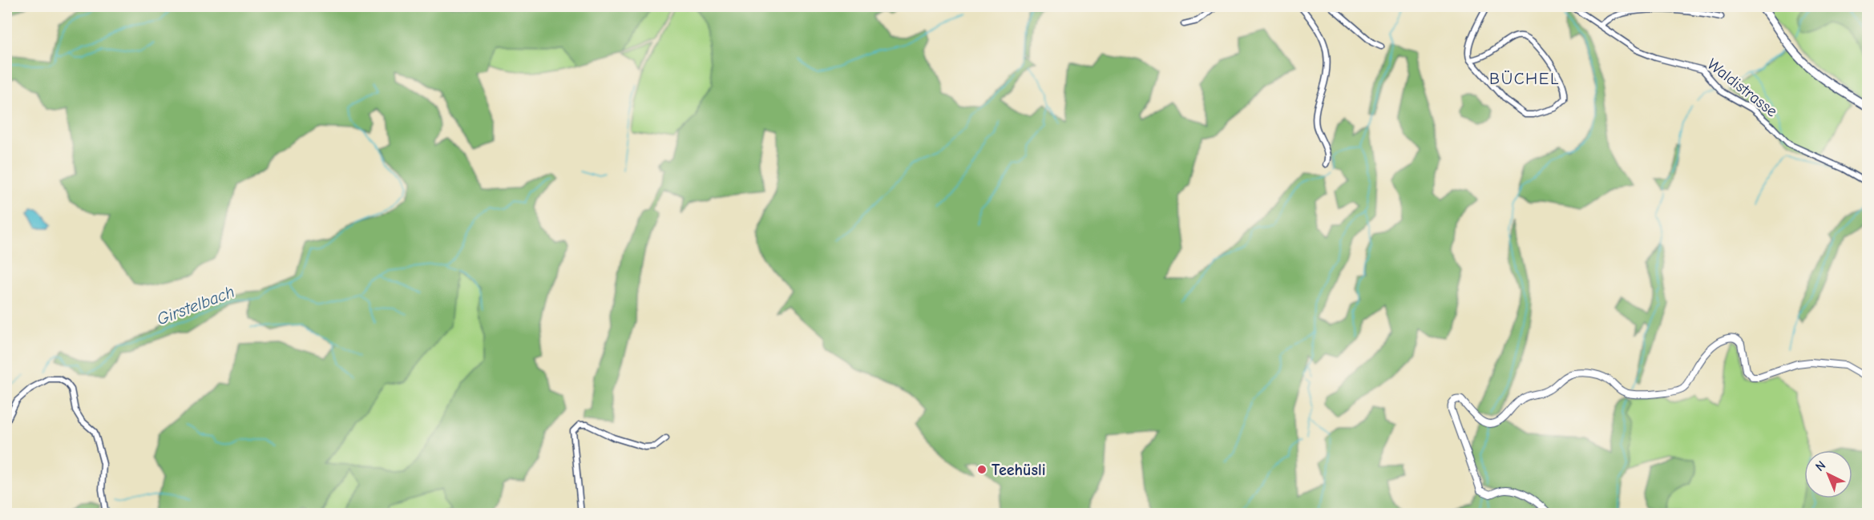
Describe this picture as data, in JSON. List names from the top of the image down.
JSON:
{
  "streets": {
    "street": ["Waldistrasse"]
  },
  "districts": ["BÜCHEL"],
  "water": ["Girstelbach"],
  "places": ["Teehüsli"],
  "north": "top left"
}
